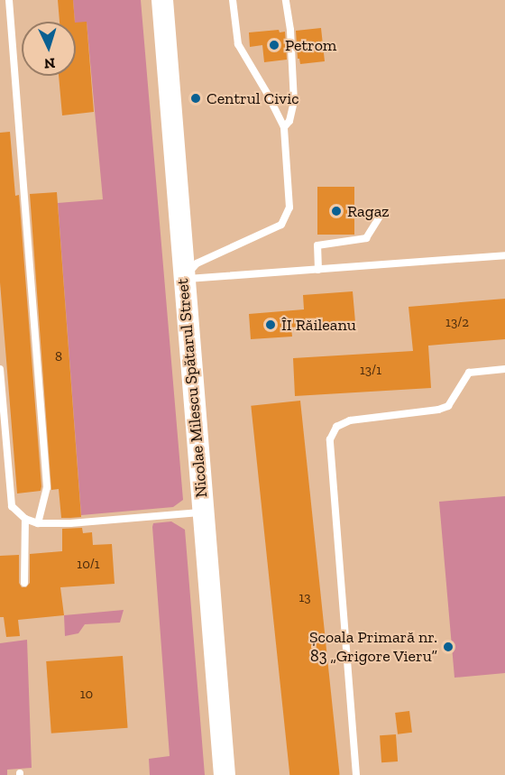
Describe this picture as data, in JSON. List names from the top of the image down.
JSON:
{
  "streets": {
    "main road": ["Nicolae Milescu Spătarul Street"]
  },
  "places": [
    "Petrom",
    "Centrul Civic",
    "Ragaz",
    "ÎI Răileanu",
    "Școala Primară nr. 83 „Grigore Vieru”"
  ],
  "house_numbers": [
    "13/2",
    "8",
    "13/1",
    "10/1",
    "13",
    "10"
  ],
  "north": "bottom"
}
